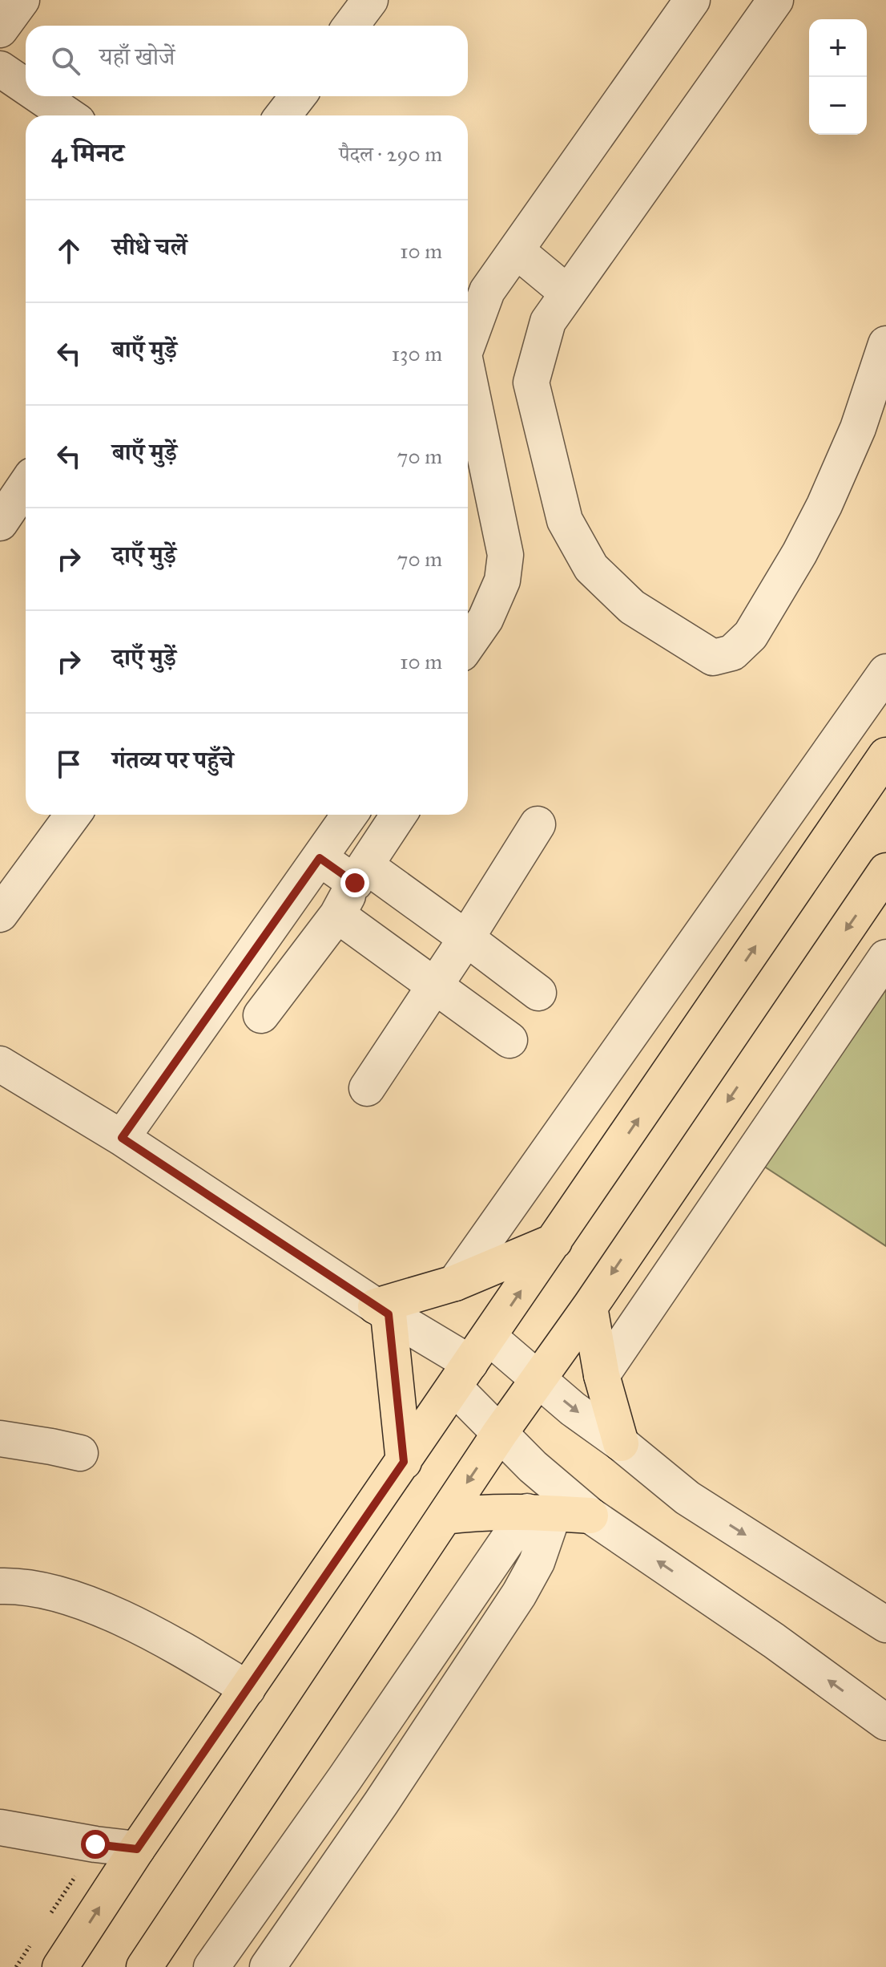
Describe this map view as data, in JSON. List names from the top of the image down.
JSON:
{
  "page": {
    "map_buttons": ["+", "−"],
    "search": "यहाँ खोजें",
    "heading": ["4 मिनट", "पैदल · 290 m"],
    "list": [
      ["सीधे चलें", "10 m"],
      ["बाएँ मुड़ें", "130 m"],
      ["बाएँ मुड़ें", "70 m"],
      ["दाएँ मुड़ें", "70 m"],
      ["दाएँ मुड़ें", "10 m"],
      "गंतव्य पर पहुँचे"
    ]
  }
}
